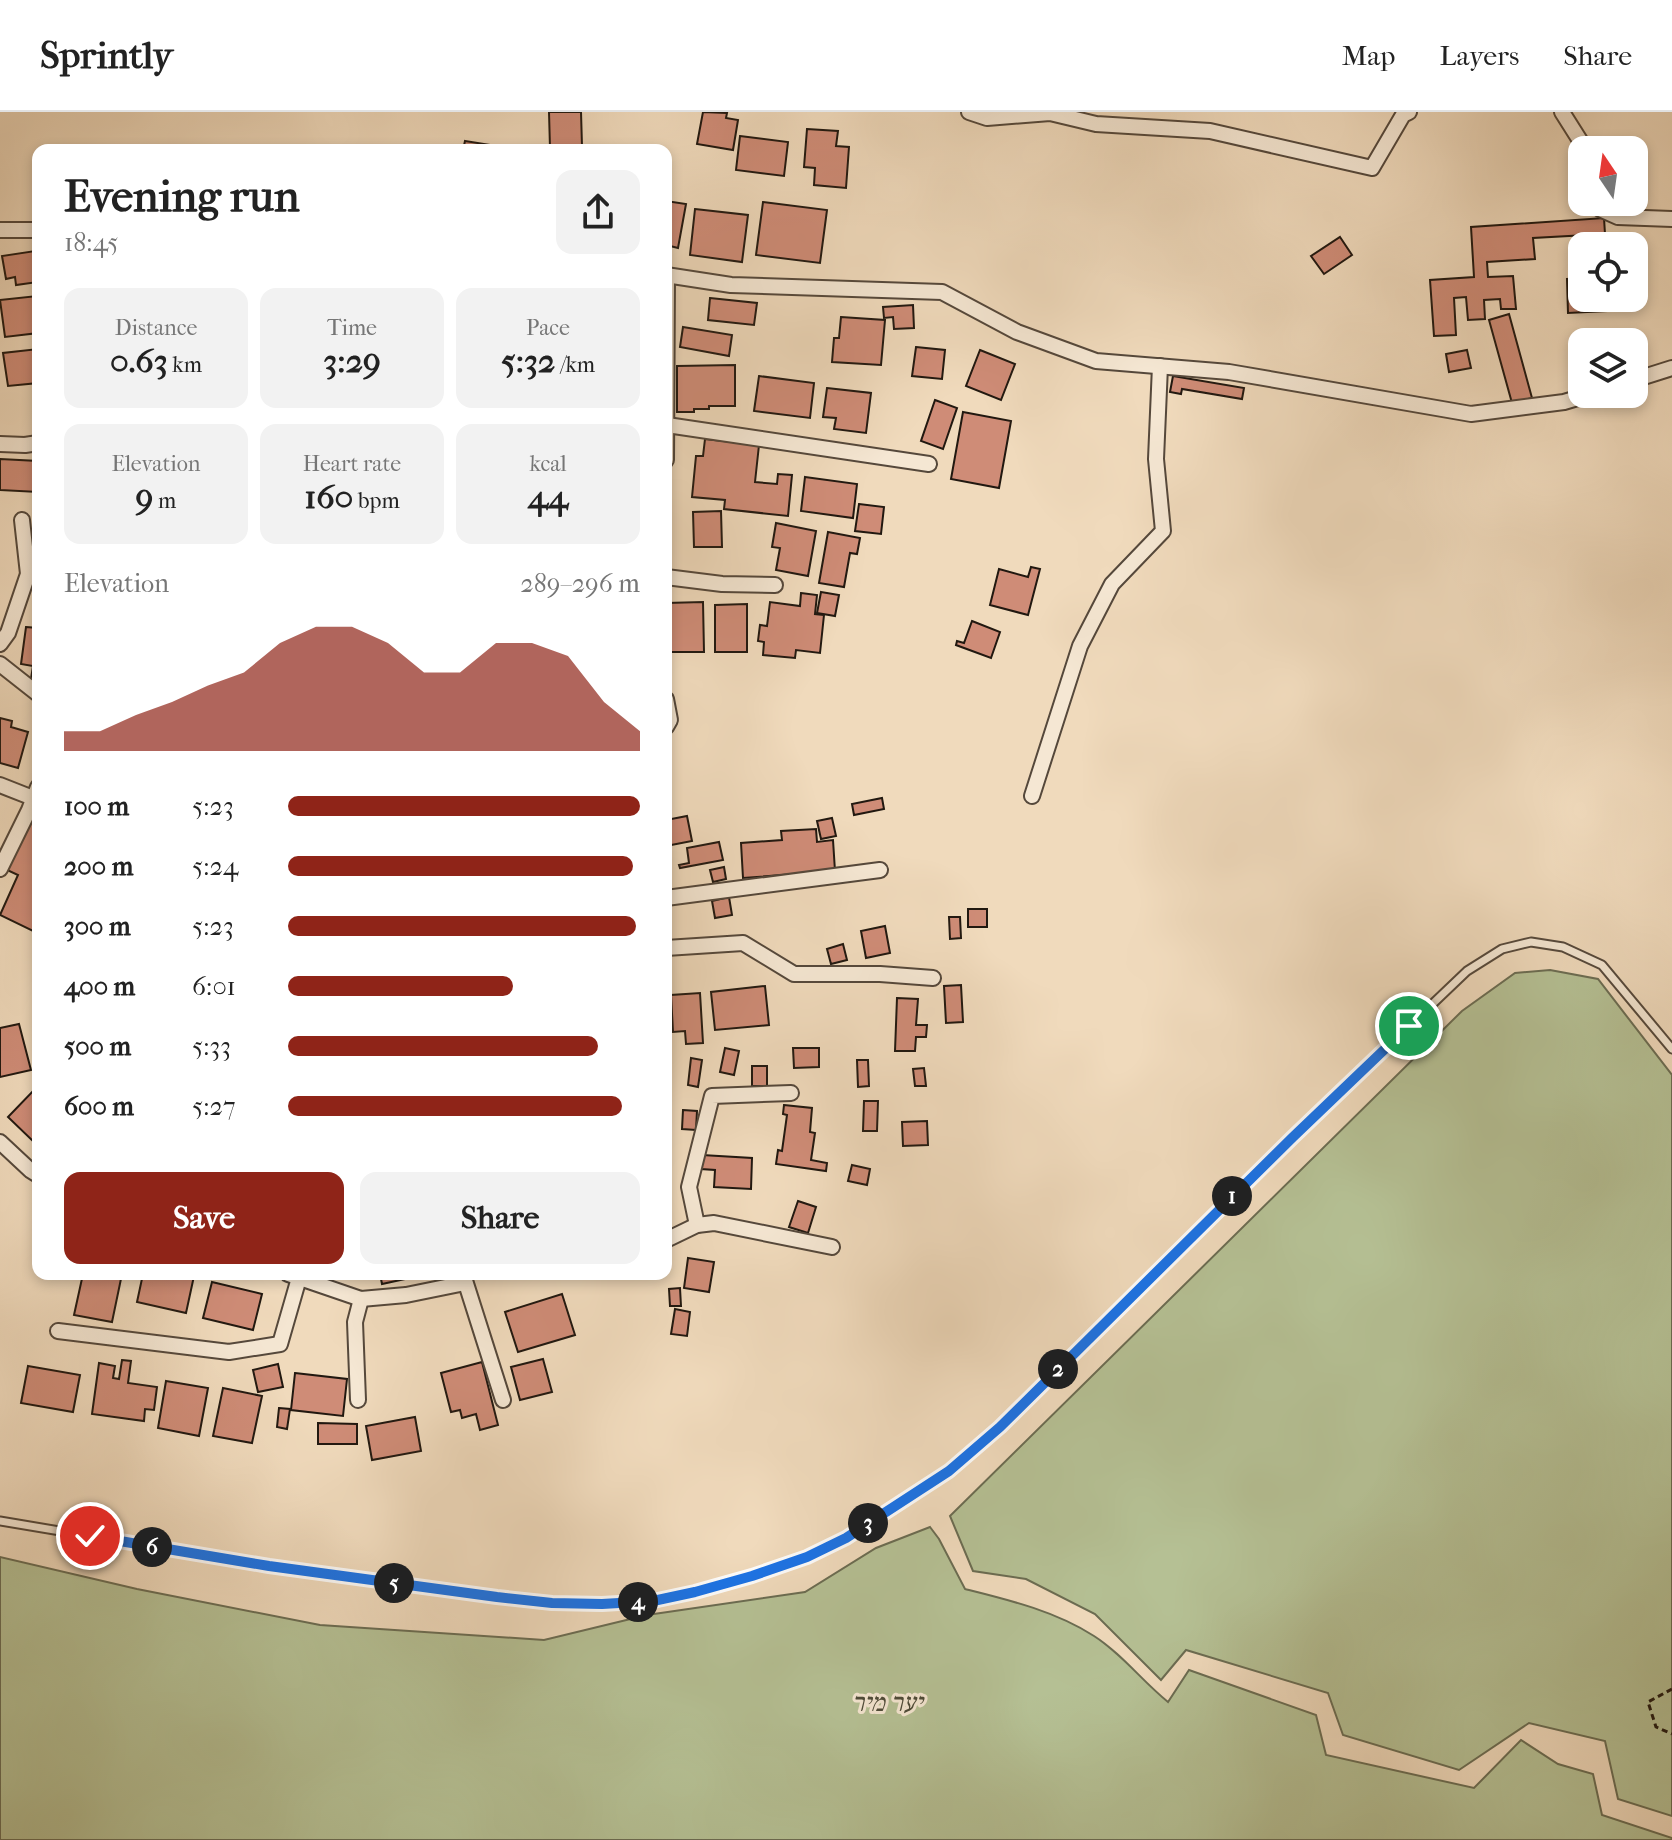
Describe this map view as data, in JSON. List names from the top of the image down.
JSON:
{
  "parks": ["יער מיר"],
  "north": "top",
  "page": {
    "header": "Sprintly",
    "nav": ["Map", "Layers", "Share"],
    "heading": ["Evening run", "18:45"],
    "stats": [
      ["Distance", "0.63 km"],
      ["Time", "3:29"],
      ["Pace", "5:32 /km"],
      ["Elevation", "9 m"],
      ["Heart rate", "160 bpm"],
      ["kcal", "44"]
    ],
    "chart": ["Elevation", "289–296 m"],
    "list": [
      {
        "name": "100 m",
        "note": "5:23"
      },
      {
        "name": "200 m",
        "note": "5:24"
      },
      {
        "name": "300 m",
        "note": "5:23"
      },
      {
        "name": "400 m",
        "note": "6:01"
      },
      {
        "name": "500 m",
        "note": "5:33"
      },
      {
        "name": "600 m",
        "note": "5:27"
      }
    ],
    "buttons": ["Save", "Share"],
    "pins": [
      "1",
      "2",
      "3",
      "6",
      "5",
      "4"
    ]
  }
}
